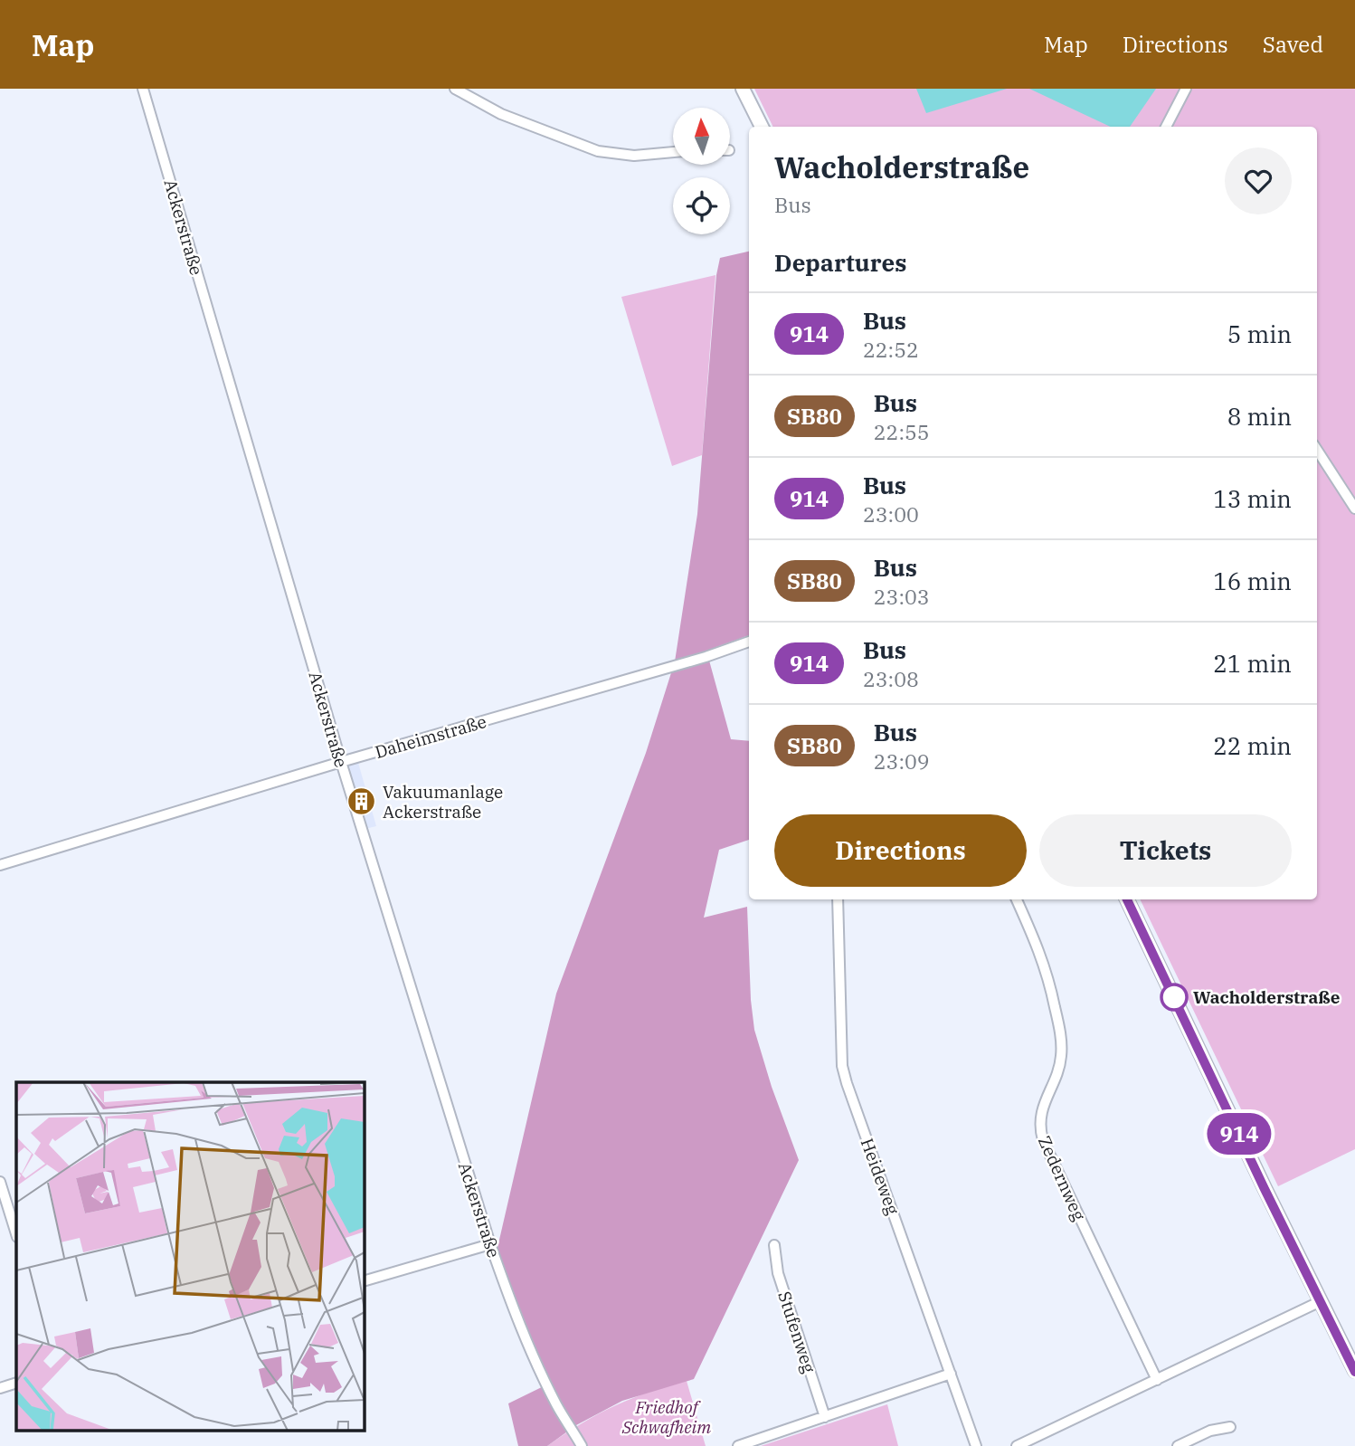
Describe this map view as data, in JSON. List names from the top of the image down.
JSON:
{
  "streets": {
    "street": [
      "Ackerstraße",
      "Daheimstraße",
      "Heideweg",
      "Zedernweg",
      "Stufenweg"
    ]
  },
  "crossings": [
    ["Ackerstraße", "Daheimstraße"]
  ],
  "parks": ["Friedhof Schwafheim"],
  "places": {
    "building": ["Vakuumanlage Ackerstraße"],
    "other": ["Wacholderstraße"]
  },
  "lines": ["bus line 914"],
  "north": "top",
  "page": {
    "header": "Map",
    "nav": ["Map", "Directions", "Saved"],
    "on_map": "914",
    "heading": [
      ["Wacholderstraße", "Bus"],
      "Departures"
    ],
    "list": [
      {
        "mark": "914",
        "name": "Bus",
        "note": "22:52",
        "value": "5 min"
      },
      {
        "mark": "SB80",
        "name": "Bus",
        "note": "22:55",
        "value": "8 min"
      },
      {
        "mark": "914",
        "name": "Bus",
        "note": "23:00",
        "value": "13 min"
      },
      {
        "mark": "SB80",
        "name": "Bus",
        "note": "23:03",
        "value": "16 min"
      },
      {
        "mark": "914",
        "name": "Bus",
        "note": "23:08",
        "value": "21 min"
      },
      {
        "mark": "SB80",
        "name": "Bus",
        "note": "23:09",
        "value": "22 min"
      }
    ],
    "buttons": ["Directions", "Tickets"]
  }
}
